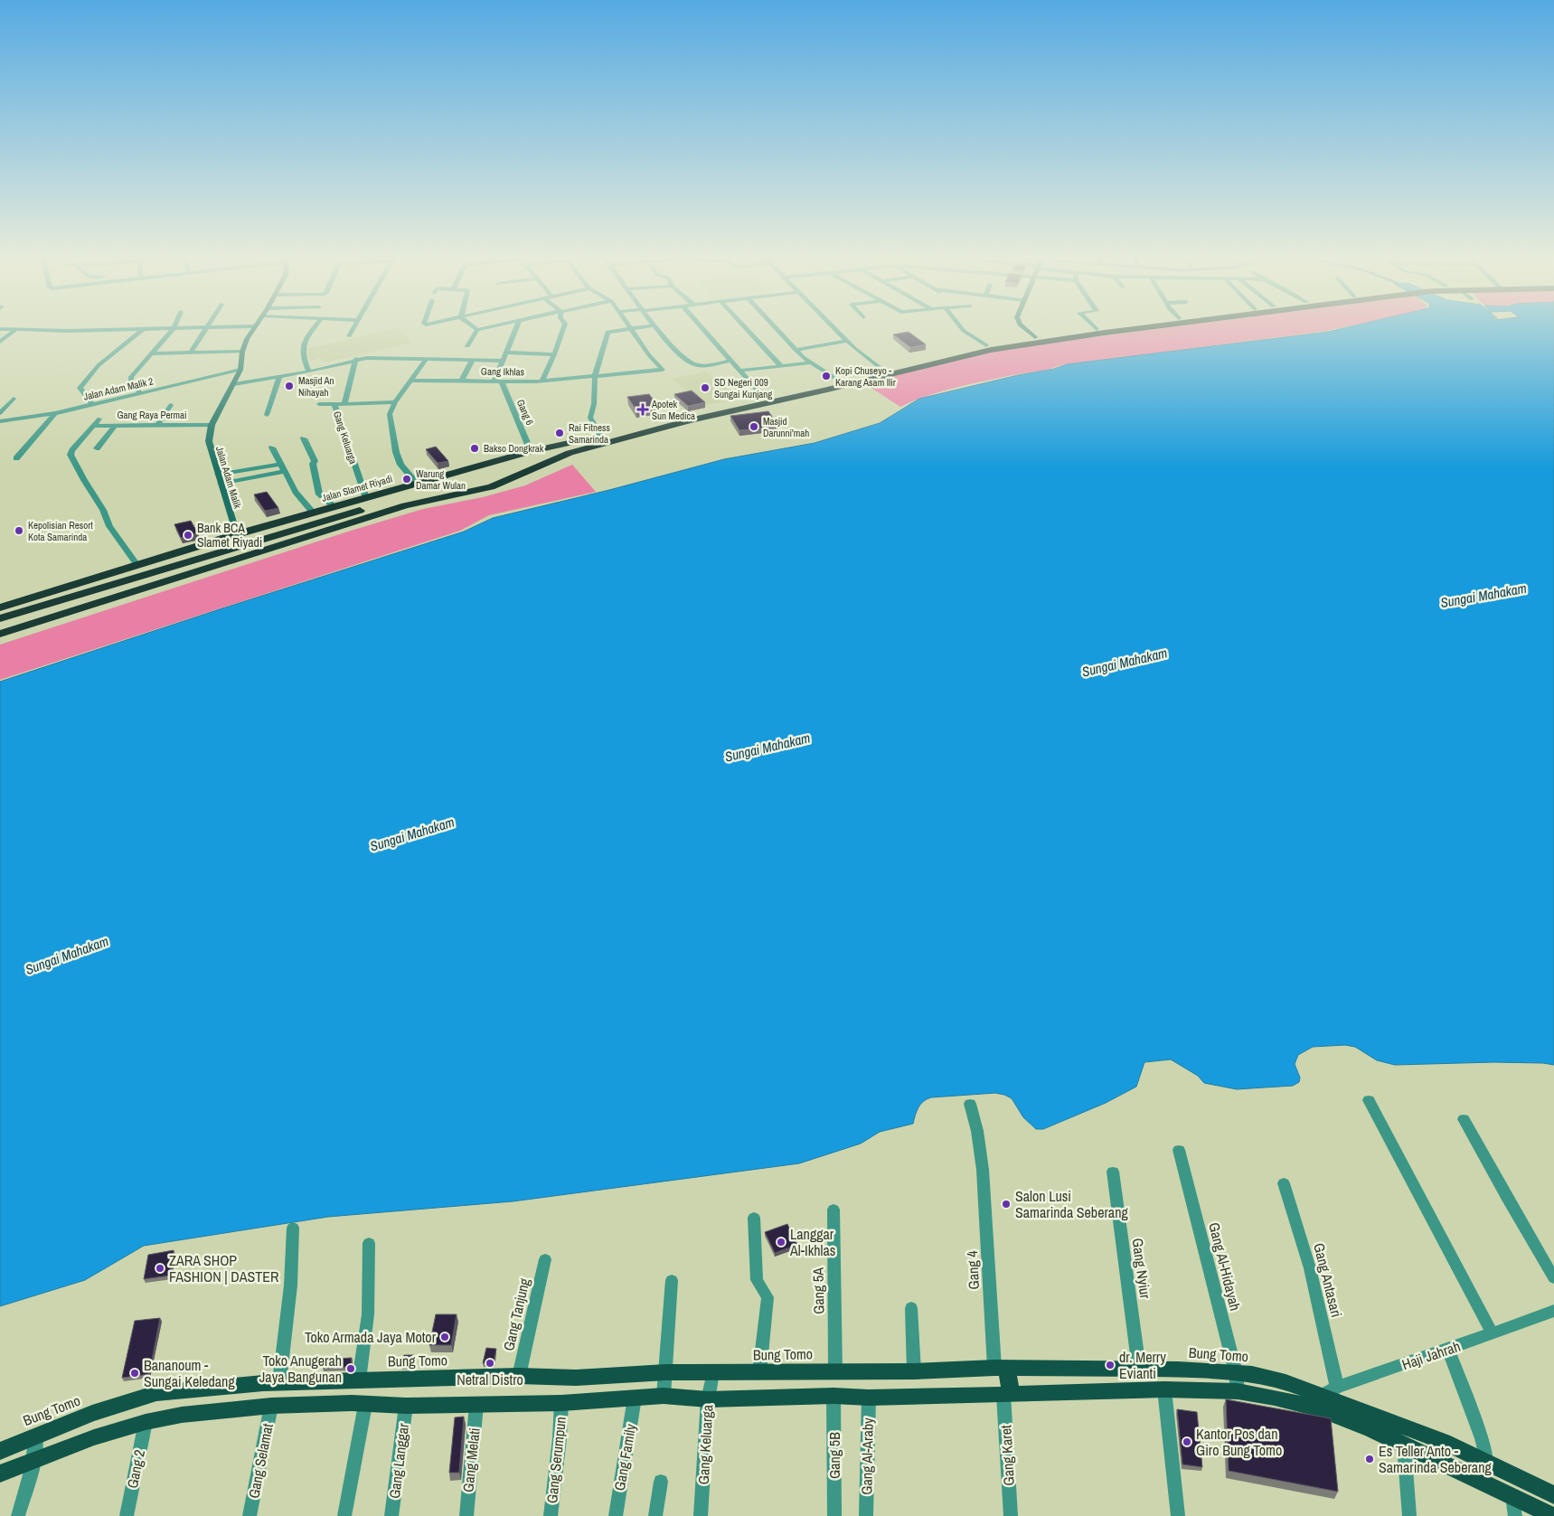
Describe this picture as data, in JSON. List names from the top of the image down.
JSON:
{
  "streets": {
    "highway": ["Jalan Slamet Riyadi"],
    "main road": ["Bung Tomo"],
    "street": [
      "Gang Ikhlas",
      "Jalan Adam Malik 2",
      "Gang 6",
      "Gang Raya Permai",
      "Gang Keluarga",
      "Jalan Adam Malik",
      "Gang Al-Hidayah",
      "Gang Nyiur",
      "Gang 4",
      "Gang Antasari",
      "Gang 5A",
      "Gang Tanjung",
      "Haji Jahrah",
      "Gang 5B",
      "Gang Karet",
      "Gang Al-Araby",
      "Gang Family",
      "Gang Melati",
      "Gang Serumpun",
      "Gang Selamat",
      "Gang Langgar",
      "Gang 2"
    ]
  },
  "crossings": [
    ["Gang Ikhlas", "Gang 6"],
    ["Gang Ikhlas", "Gang Keluarga"],
    ["Gang Ikhlas", "Jalan Adam Malik"],
    ["Jalan Adam Malik 2", "Jalan Adam Malik"],
    ["Gang 6", "Jalan Slamet Riyadi"],
    ["Gang Raya Permai", "Jalan Adam Malik"],
    ["Gang Keluarga", "Jalan Slamet Riyadi"],
    ["Gang Keluarga", "Bung Tomo"],
    ["Jalan Adam Malik", "Jalan Slamet Riyadi"],
    ["Gang Al-Hidayah", "Bung Tomo"],
    ["Gang Nyiur", "Bung Tomo"],
    ["Gang 4", "Bung Tomo"],
    ["Gang Antasari", "Bung Tomo"],
    ["Gang Antasari", "Haji Jahrah"],
    ["Gang 5A", "Bung Tomo"],
    ["Gang Tanjung", "Bung Tomo"],
    ["Bung Tomo", "Haji Jahrah"],
    ["Bung Tomo", "Gang 5B"],
    ["Bung Tomo", "Gang Karet"],
    ["Bung Tomo", "Gang Al-Araby"],
    ["Bung Tomo", "Gang Family"],
    ["Bung Tomo", "Gang Melati"],
    ["Bung Tomo", "Gang Serumpun"],
    ["Bung Tomo", "Gang Selamat"],
    ["Bung Tomo", "Gang Langgar"],
    ["Bung Tomo", "Gang 2"]
  ],
  "water": ["Sungai Mahakam"],
  "places": {
    "other": [
      "Kopi Chuseyo - Karang Asam Ilir",
      "Masjid An Nihayah",
      "SD Negeri 009 Sungai Kunjang",
      "Masjid Darunni'mah",
      "Rai Fitness Samarinda",
      "Bakso Dongkrak",
      "Warung Damar Wulan",
      "Kepolisian Resort Kota Samarinda",
      "Bank BCA Slamet Riyadi",
      "Salon Lusi Samarinda Seberang",
      "Langgar Al-Ikhlas",
      "ZARA SHOP FASHION | DASTER",
      "Toko Armada Jaya Motor",
      "Netral Distro",
      "dr. Merry Evianti",
      "Toko Anugerah Jaya Bangunan",
      "Bananoum - Sungai Keledang",
      "Kantor Pos dan Giro Bung Tomo",
      "Es Teller Anto - Samarinda Seberang"
    ],
    "health": ["Apotek Sun Medica"]
  }
}
